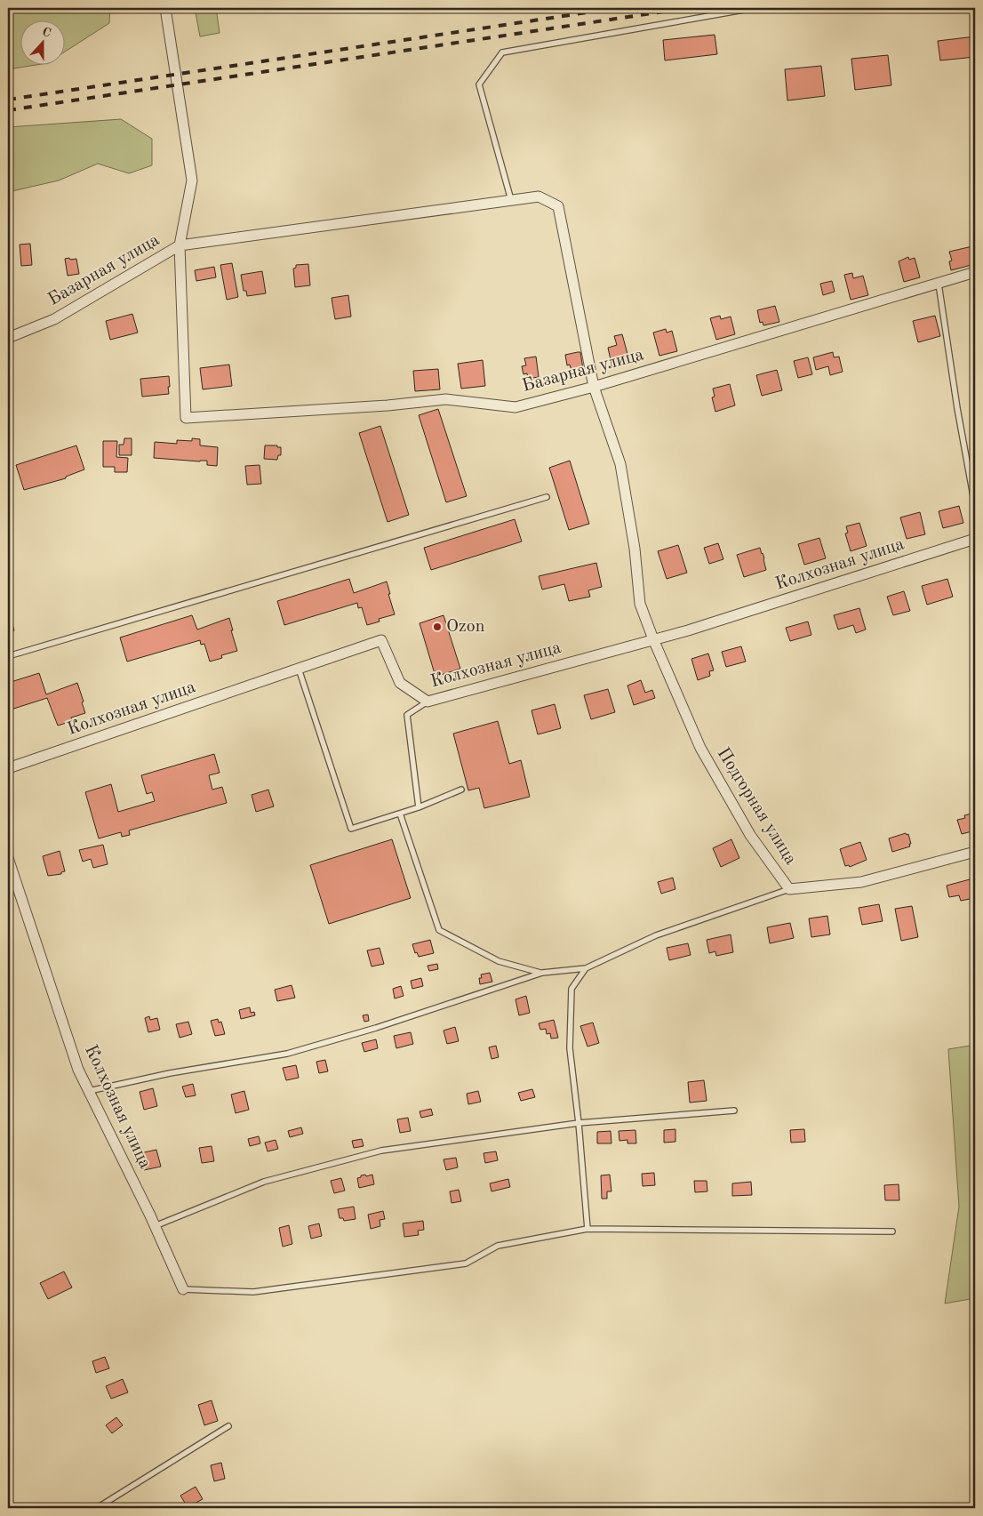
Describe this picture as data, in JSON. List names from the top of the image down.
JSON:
{
  "streets": {
    "street": ["Базарная улица", "Колхозная улица", "Подгорная улица"]
  },
  "crossings": [
    ["Базарная улица", "Подгорная улица"],
    ["Колхозная улица", "Подгорная улица"]
  ],
  "places": ["Ozon"],
  "north": "top"
}
